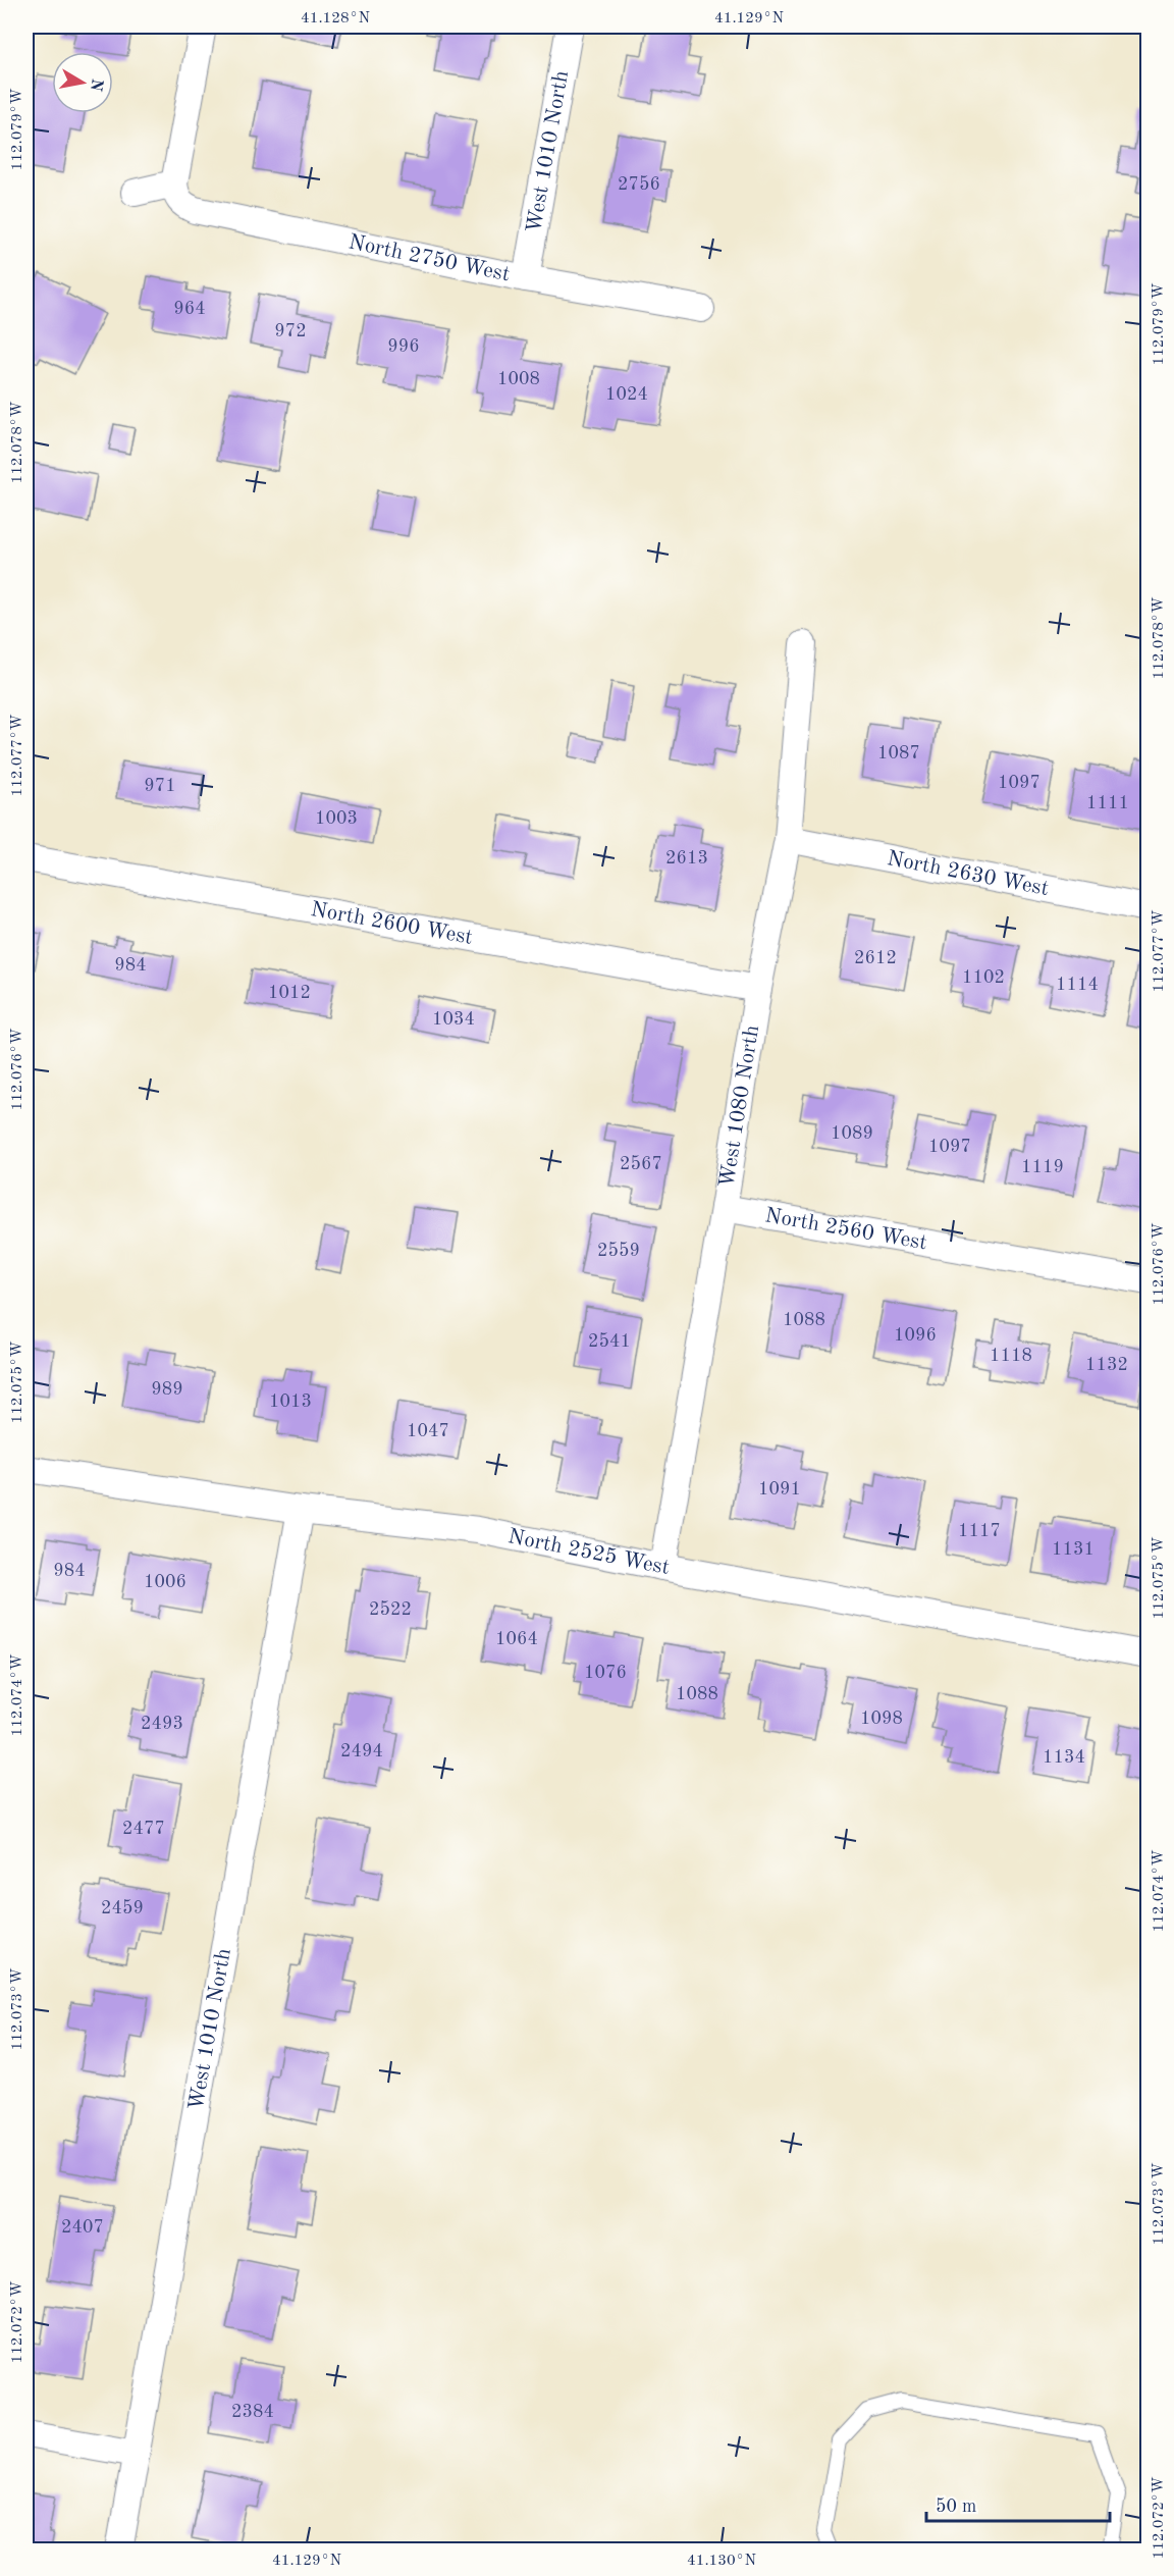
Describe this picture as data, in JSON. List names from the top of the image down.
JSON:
{
  "streets": {
    "street": [
      "West 1010 North",
      "North 2750 West",
      "North 2630 West",
      "North 2600 West",
      "West 1080 North",
      "North 2560 West",
      "North 2525 West"
    ]
  },
  "crossings": [
    ["West 1010 North", "North 2750 West"],
    ["West 1010 North", "North 2525 West"],
    ["North 2630 West", "West 1080 North"],
    ["North 2600 West", "West 1080 North"],
    ["West 1080 North", "North 2560 West"],
    ["West 1080 North", "North 2525 West"]
  ],
  "house_numbers": [
    "2756",
    "964",
    "972",
    "996",
    "1008",
    "1024",
    "1087",
    "1097",
    "971",
    "1111",
    "1003",
    "2613",
    "2612",
    "984",
    "1102",
    "1114",
    "1012",
    "1034",
    "1089",
    "1097",
    "2567",
    "1119",
    "2559",
    "1088",
    "1096",
    "2541",
    "1118",
    "1132",
    "989",
    "1013",
    "1047",
    "1091",
    "1117",
    "1131",
    "984",
    "1006",
    "2522",
    "1064",
    "1076",
    "1088",
    "1098",
    "2493",
    "2494",
    "1134",
    "2477",
    "2459",
    "2407",
    "2384"
  ],
  "scale_bar": "50 m",
  "north": "right",
  "coordinates": [
    "41.128°N",
    "41.129°N",
    "112.079°W",
    "112.078°W",
    "112.077°W",
    "112.076°W",
    "112.075°W",
    "112.074°W",
    "112.073°W",
    "112.072°W",
    "41.130°N"
  ]
}
